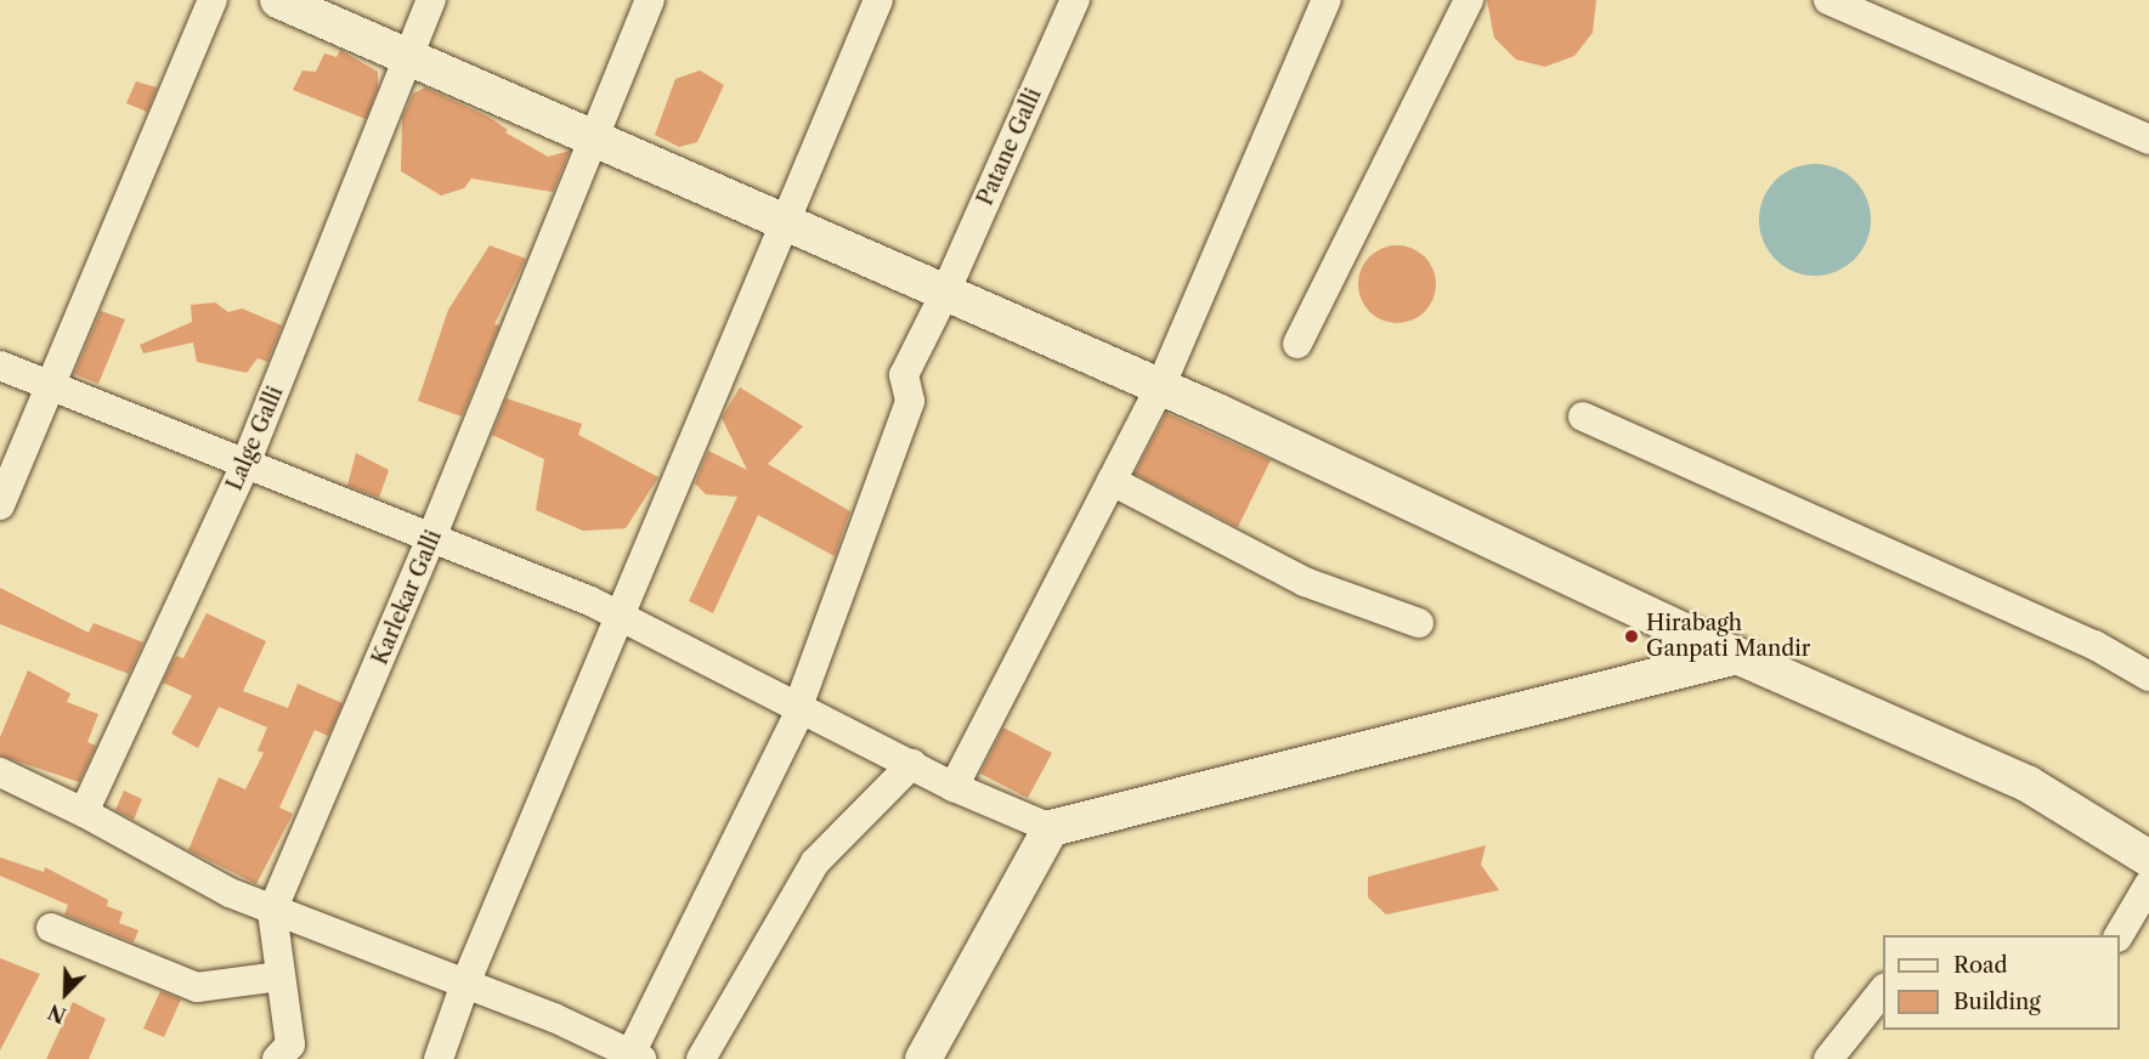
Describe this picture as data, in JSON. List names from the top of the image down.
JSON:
{
  "streets": {
    "street": ["Patane Galli", "Lalge Galli", "Karlekar Galli"]
  },
  "places": ["Hirabagh Ganpati Mandir"],
  "legend": ["Road", "Building"],
  "north": "bottom left"
}
